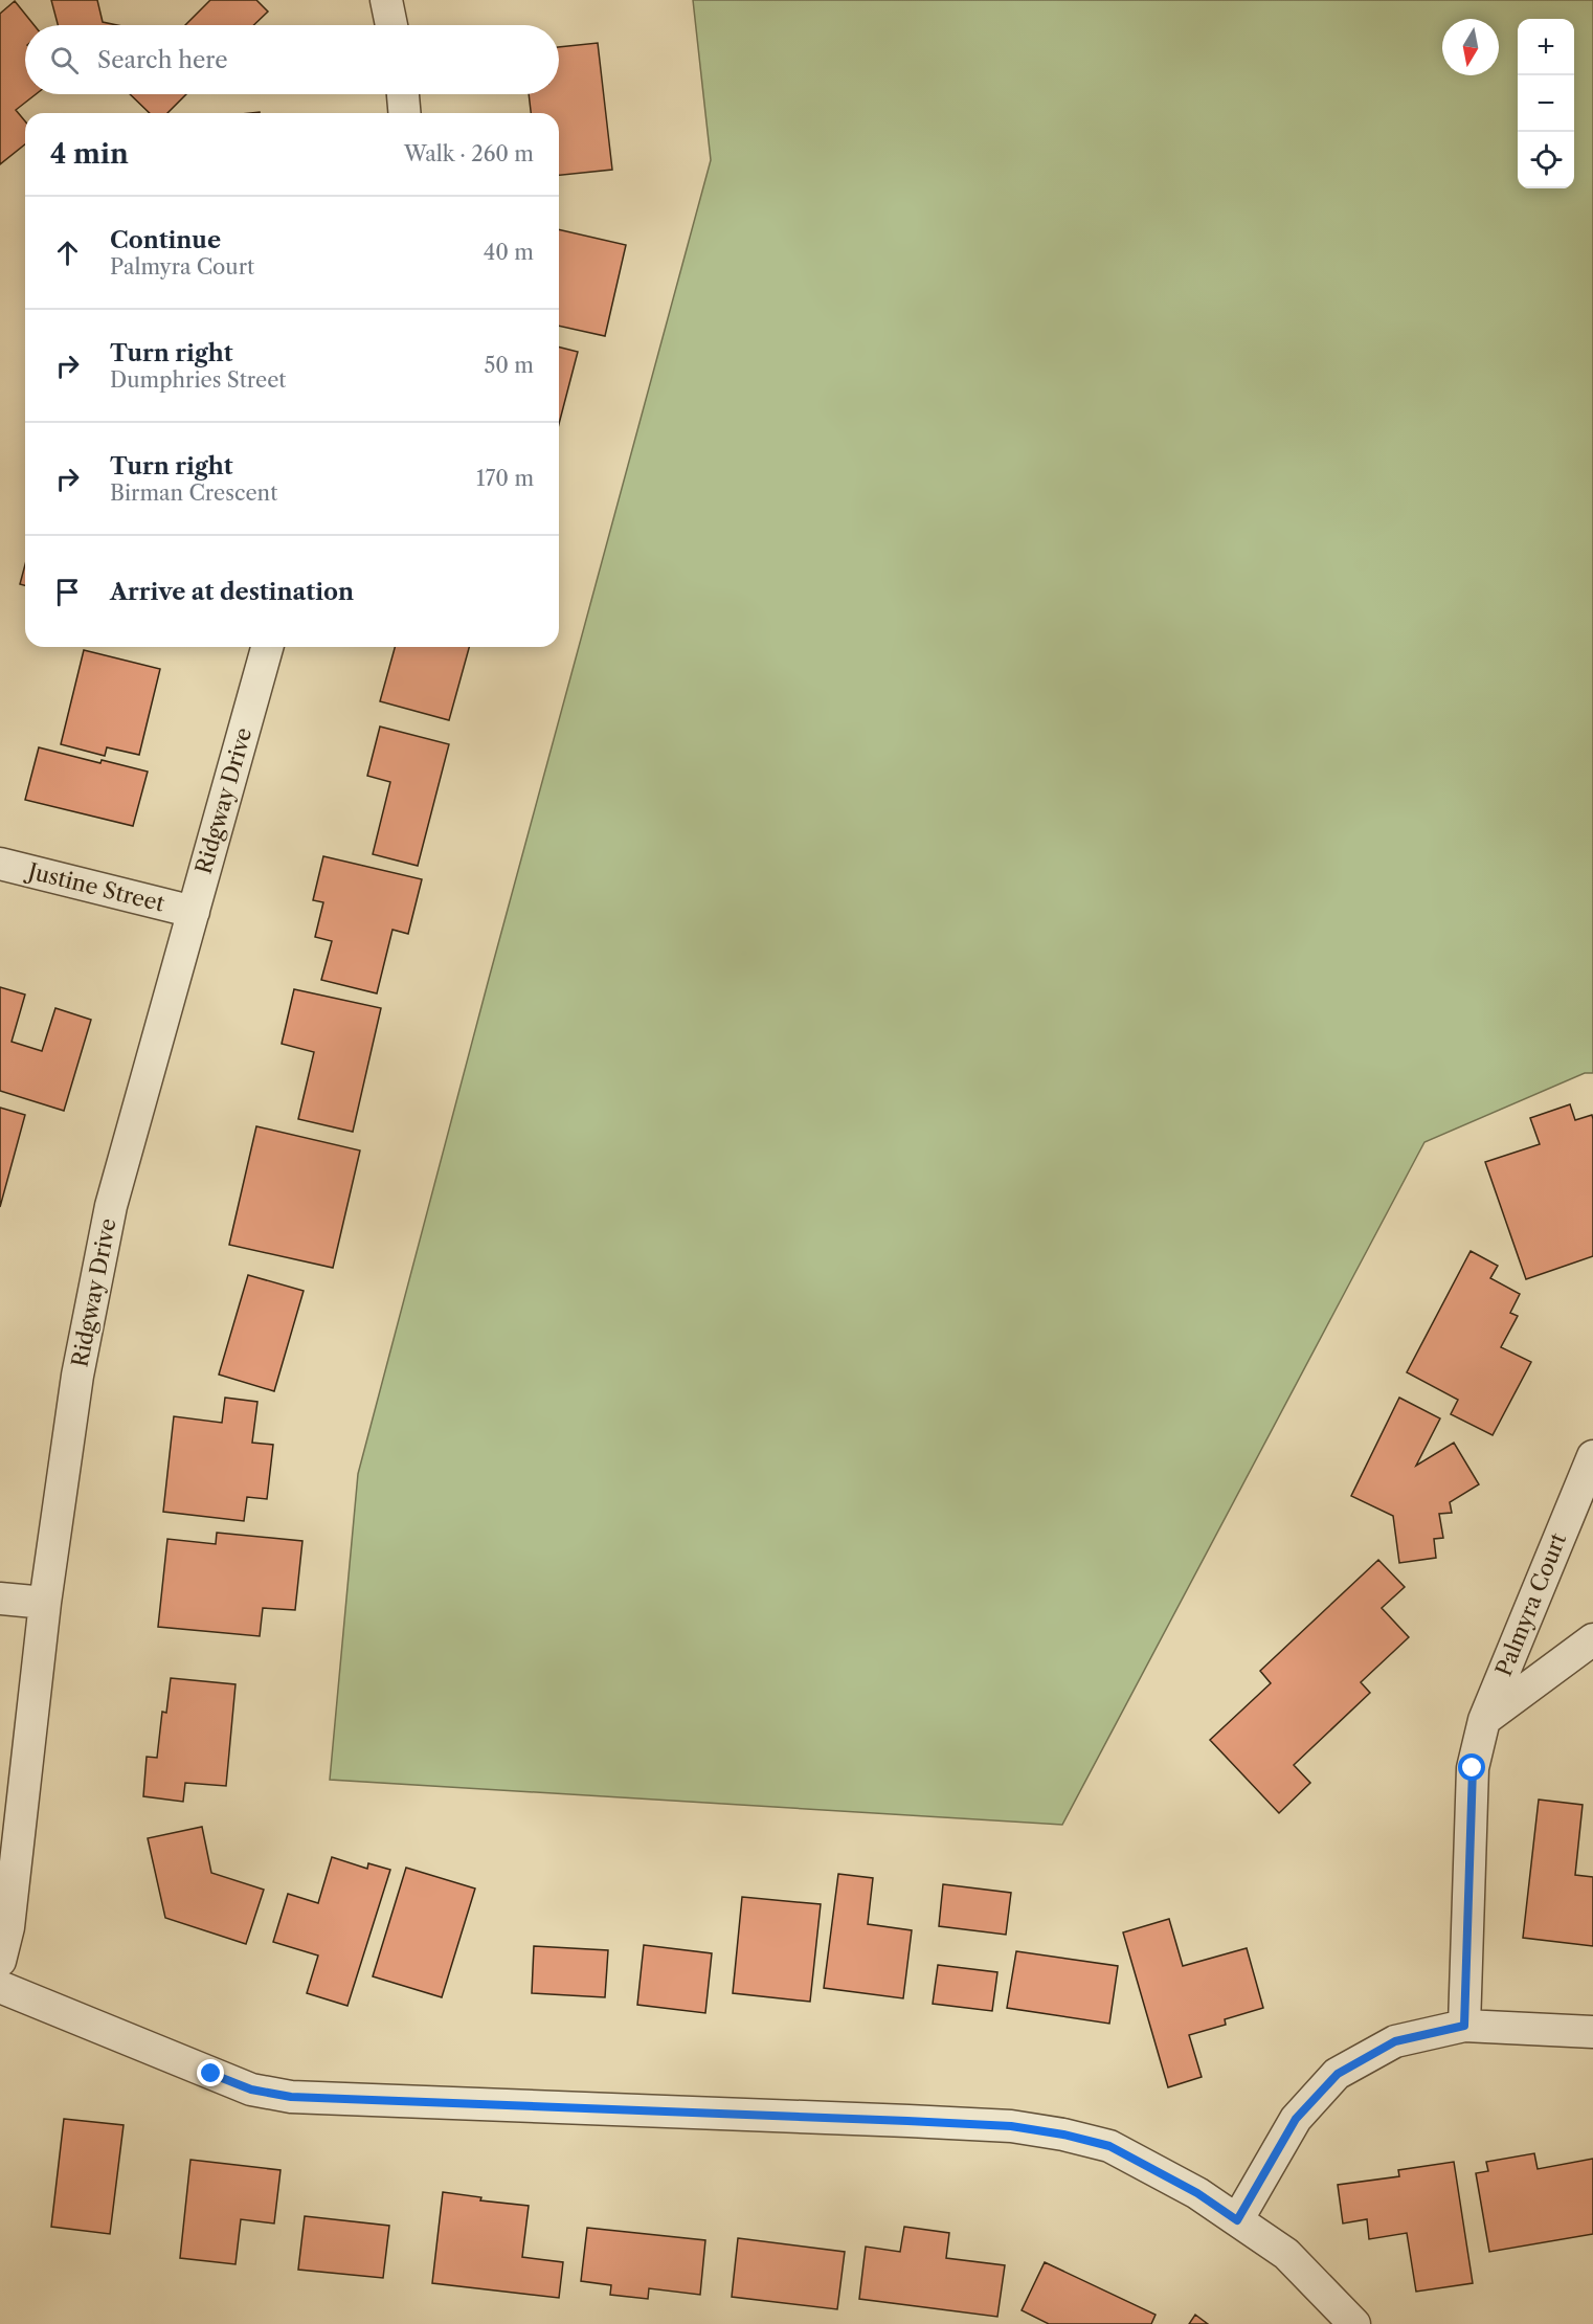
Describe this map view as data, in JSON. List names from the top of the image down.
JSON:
{
  "streets": {
    "street": ["Ridgway Drive", "Justine Street", "Palmyra Court"]
  },
  "crossings": [
    ["Ridgway Drive", "Justine Street"]
  ],
  "north": "bottom",
  "page": {
    "map_buttons": ["+", "−"],
    "search": "Search here",
    "heading": ["4 min", "Walk · 260 m"],
    "list": [
      ["Continue", "Palmyra Court", "40 m"],
      ["Turn right", "Dumphries Street", "50 m"],
      ["Turn right", "Birman Crescent", "170 m"],
      "Arrive at destination"
    ]
  }
}
